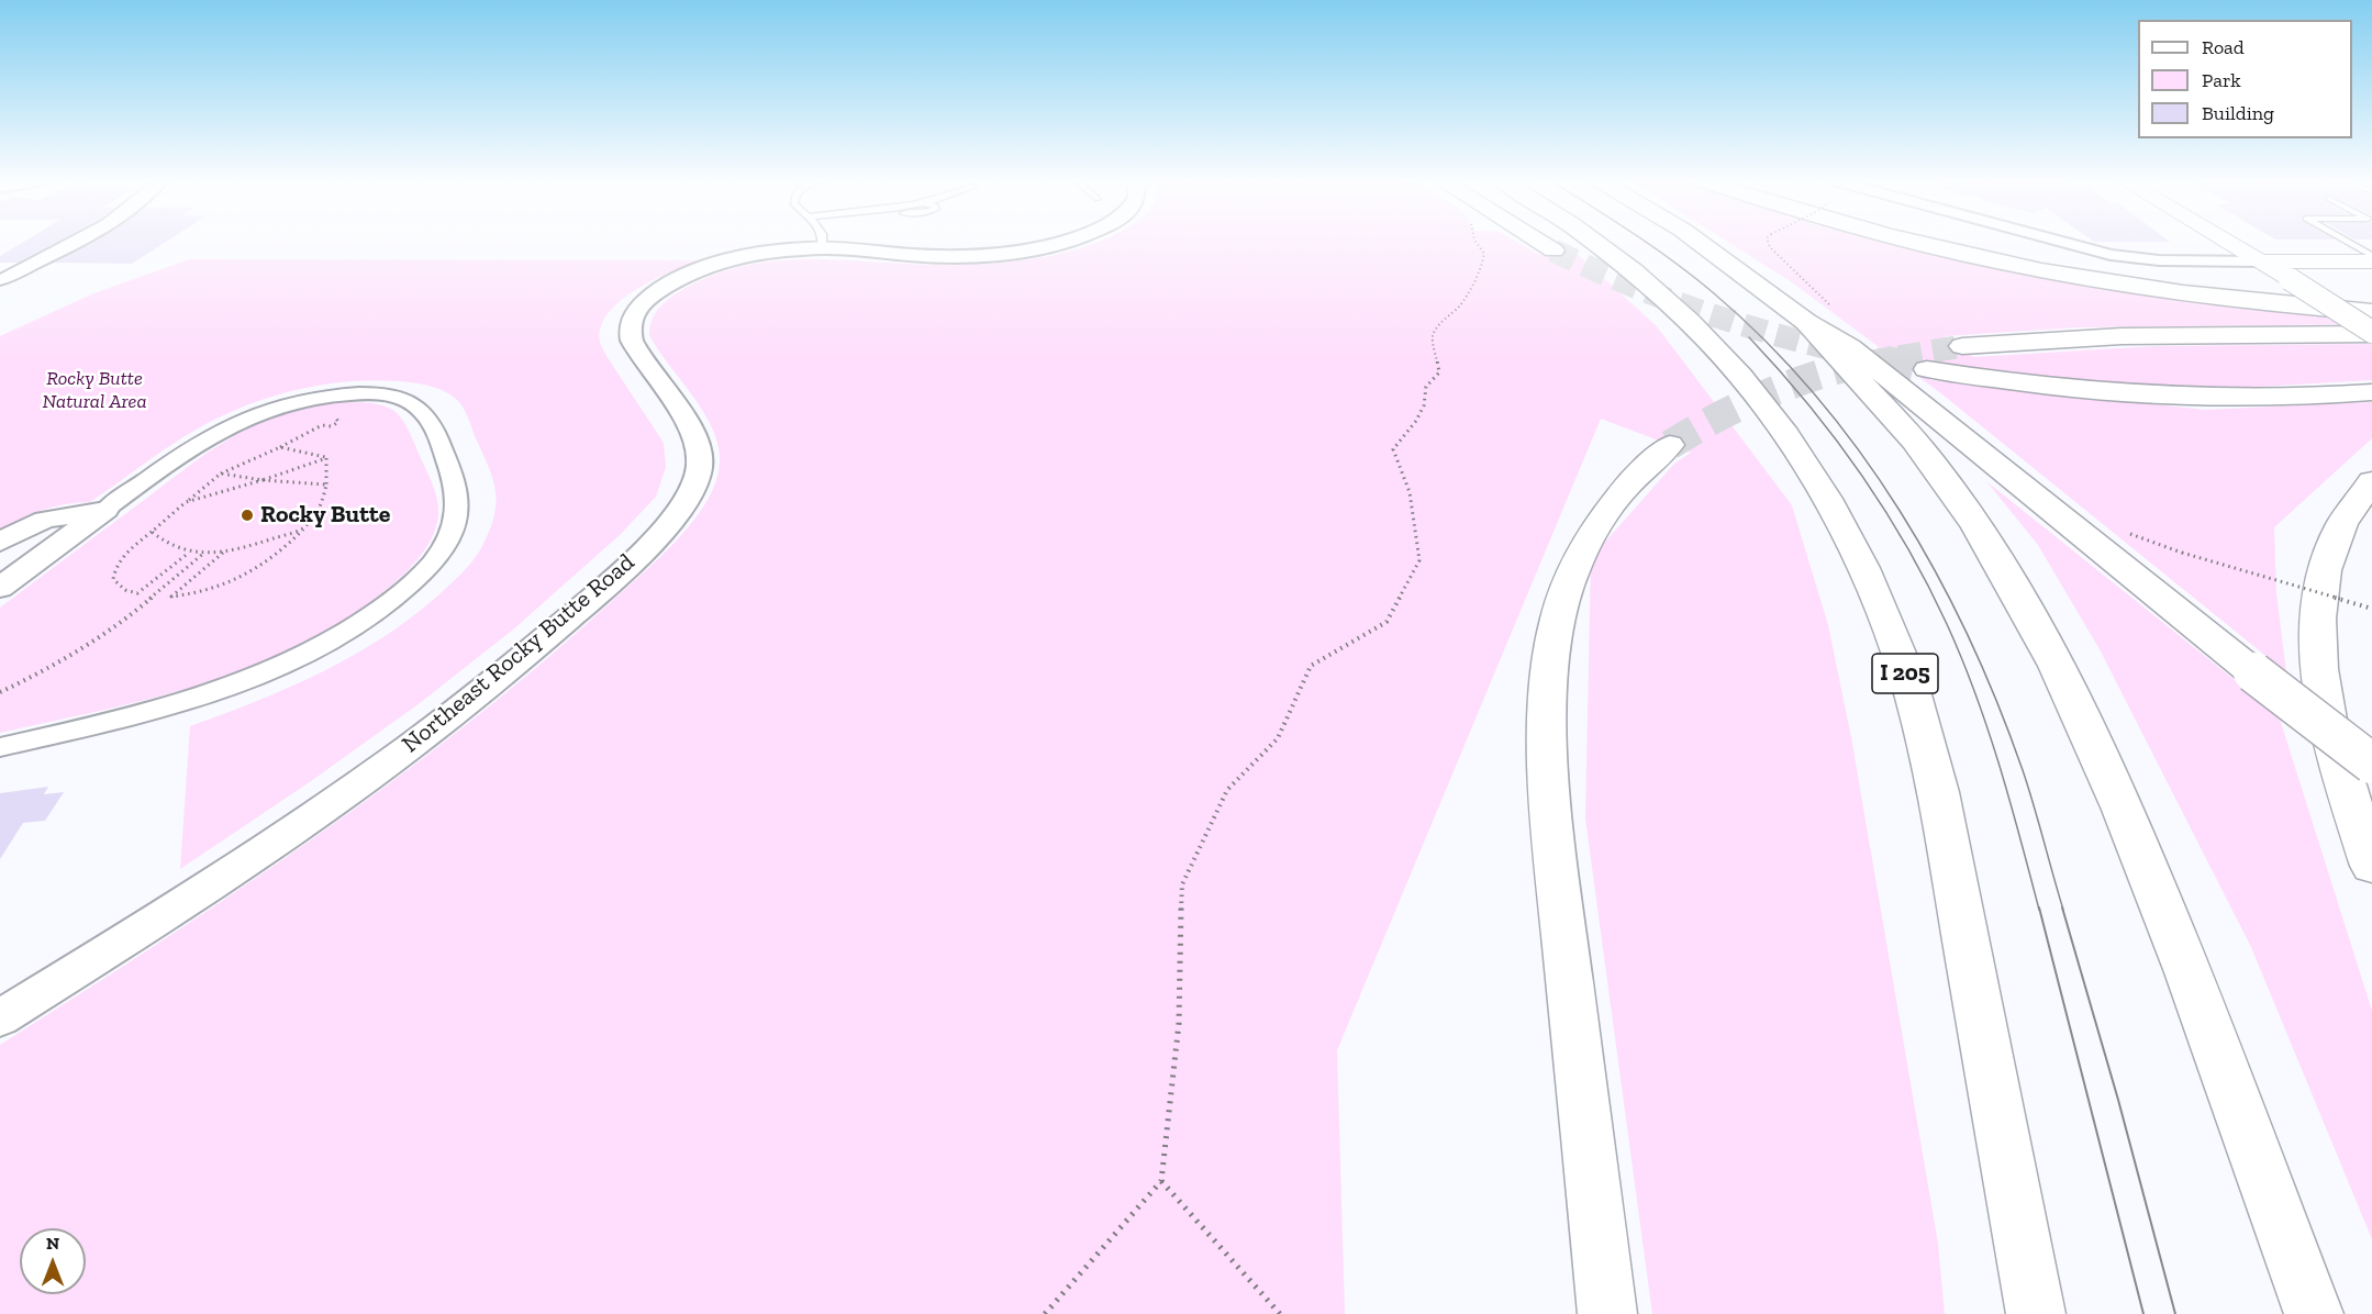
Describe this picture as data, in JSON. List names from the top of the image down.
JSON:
{
  "streets": {
    "highway": ["I 205"],
    "street": ["Northeast Rocky Butte Road"]
  },
  "parks": ["Rocky Butte Natural Area"],
  "places": ["Rocky Butte"],
  "legend": ["Road", "Park", "Building"],
  "north": "top"
}
